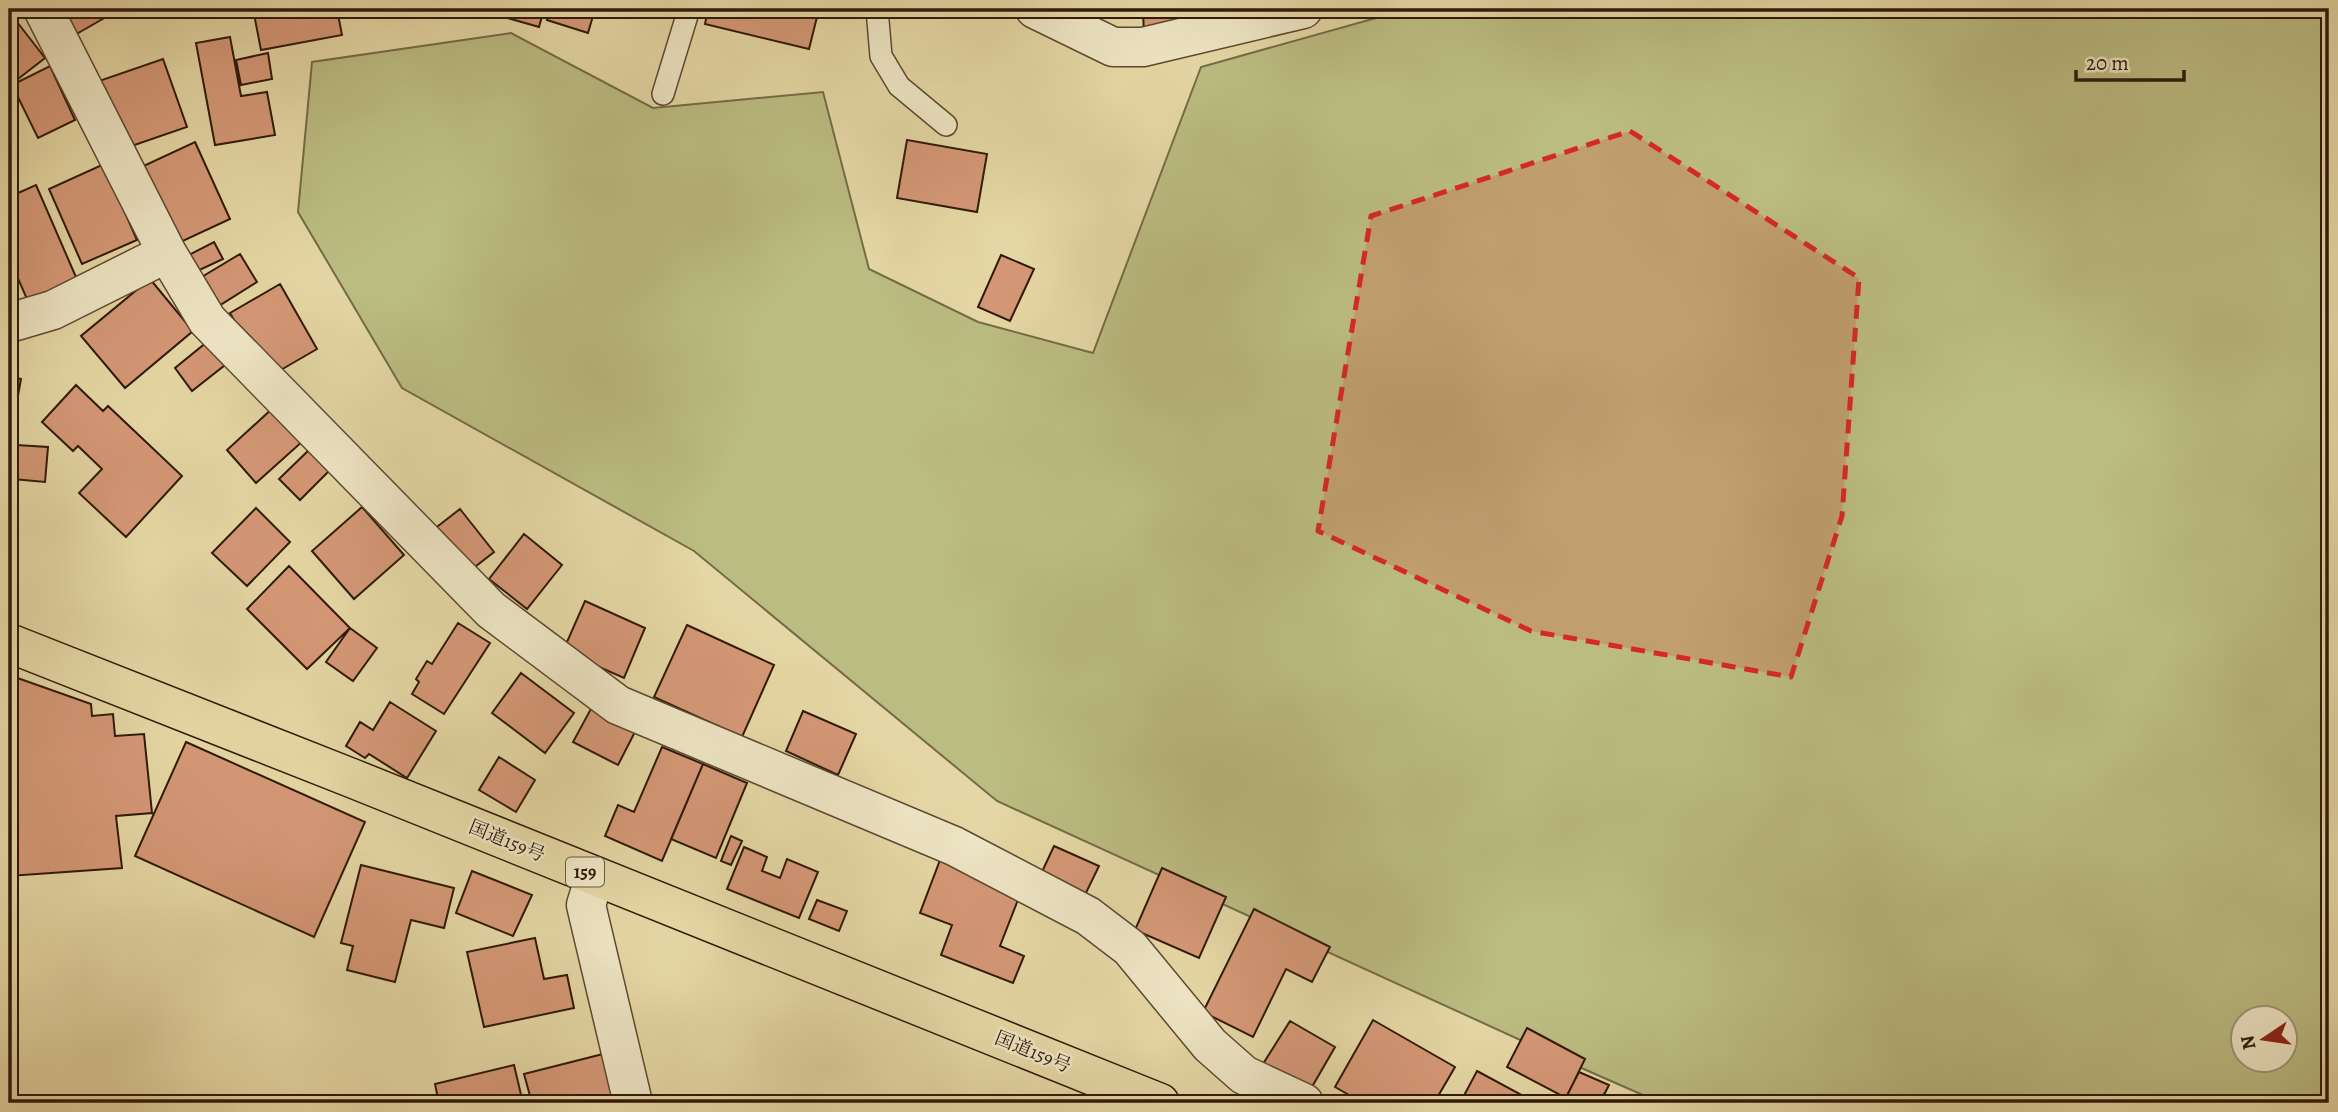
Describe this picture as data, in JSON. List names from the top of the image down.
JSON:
{
  "streets": {
    "highway": ["国道159号", "159"]
  },
  "scale_bar": "20 m",
  "north": "left"
}
